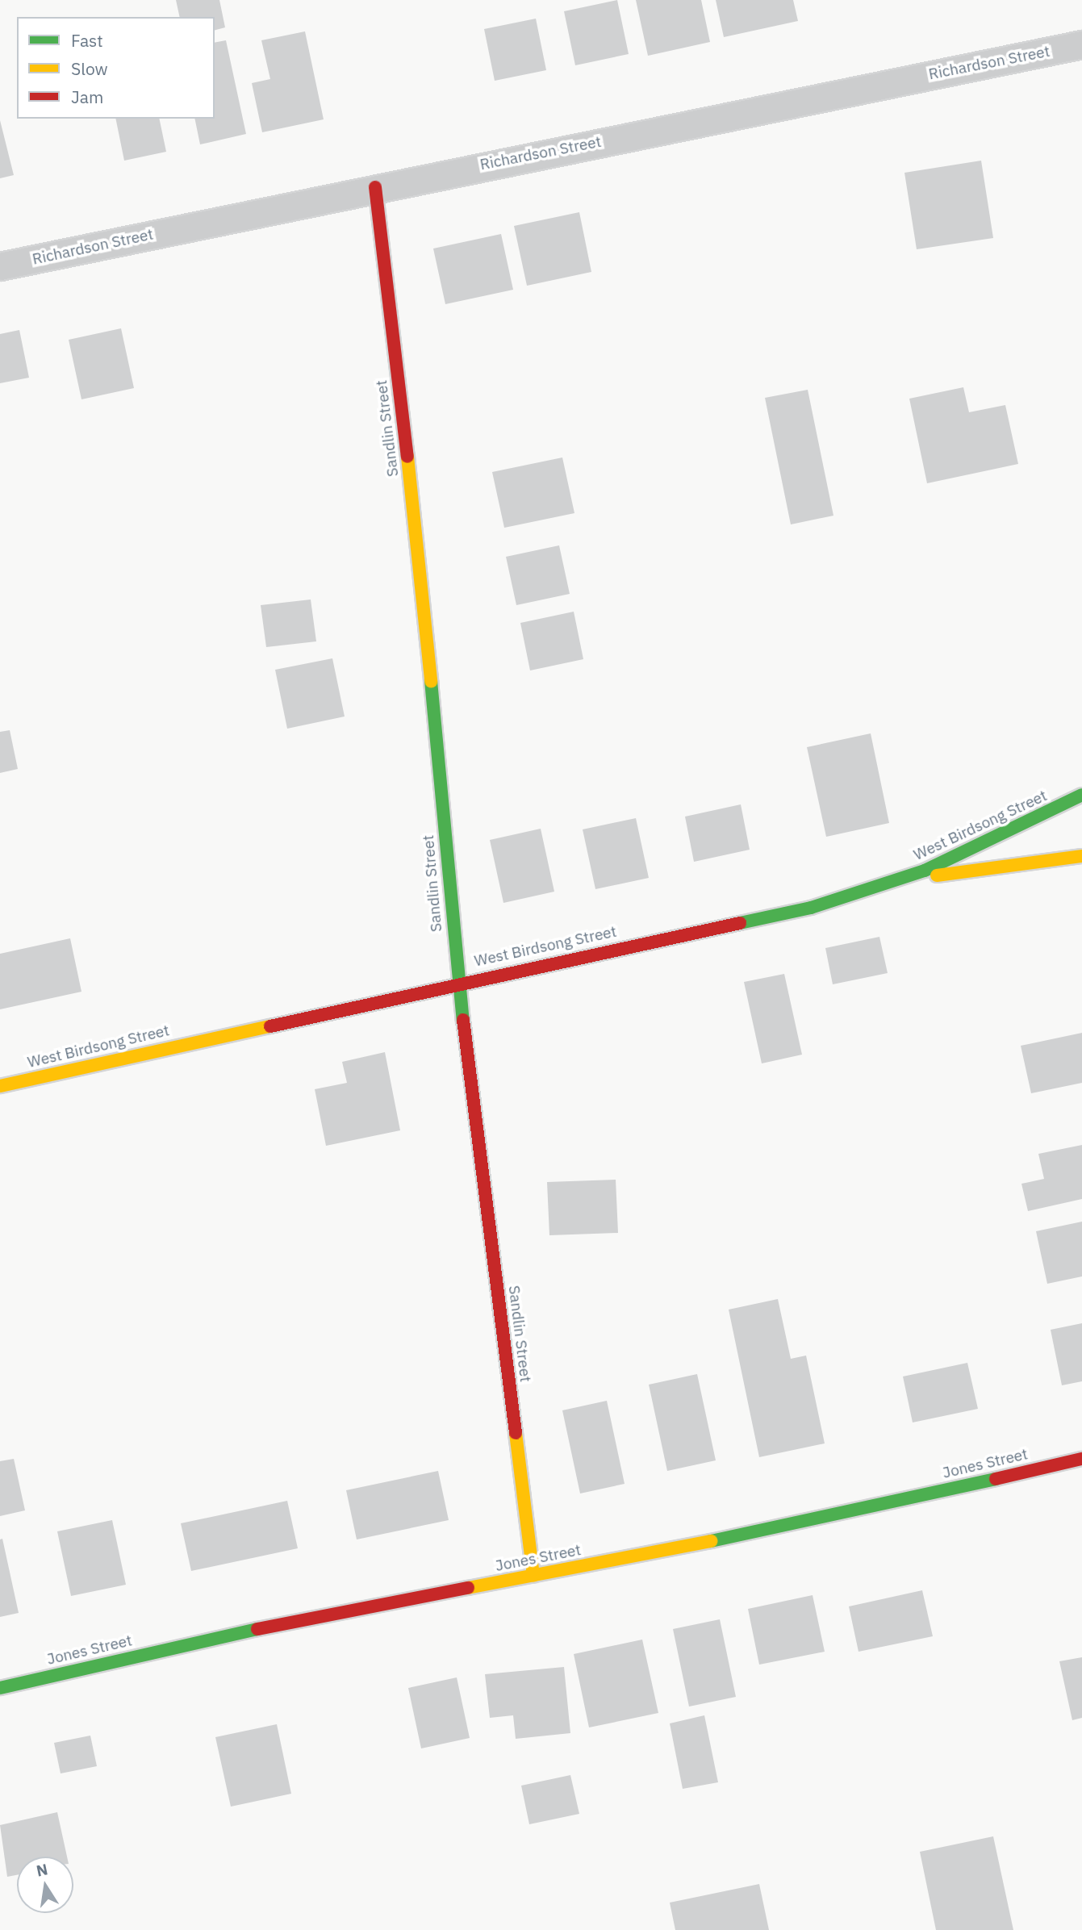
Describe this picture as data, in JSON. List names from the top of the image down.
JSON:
{
  "streets": {
    "street": [
      "Richardson Street",
      "Sandlin Street",
      "West Birdsong Street",
      "Jones Street"
    ]
  },
  "crossings": [
    ["Richardson Street", "Sandlin Street"],
    ["Sandlin Street", "West Birdsong Street"],
    ["Sandlin Street", "Jones Street"]
  ],
  "legend": ["Fast", "Slow", "Jam"],
  "north": "top"
}
